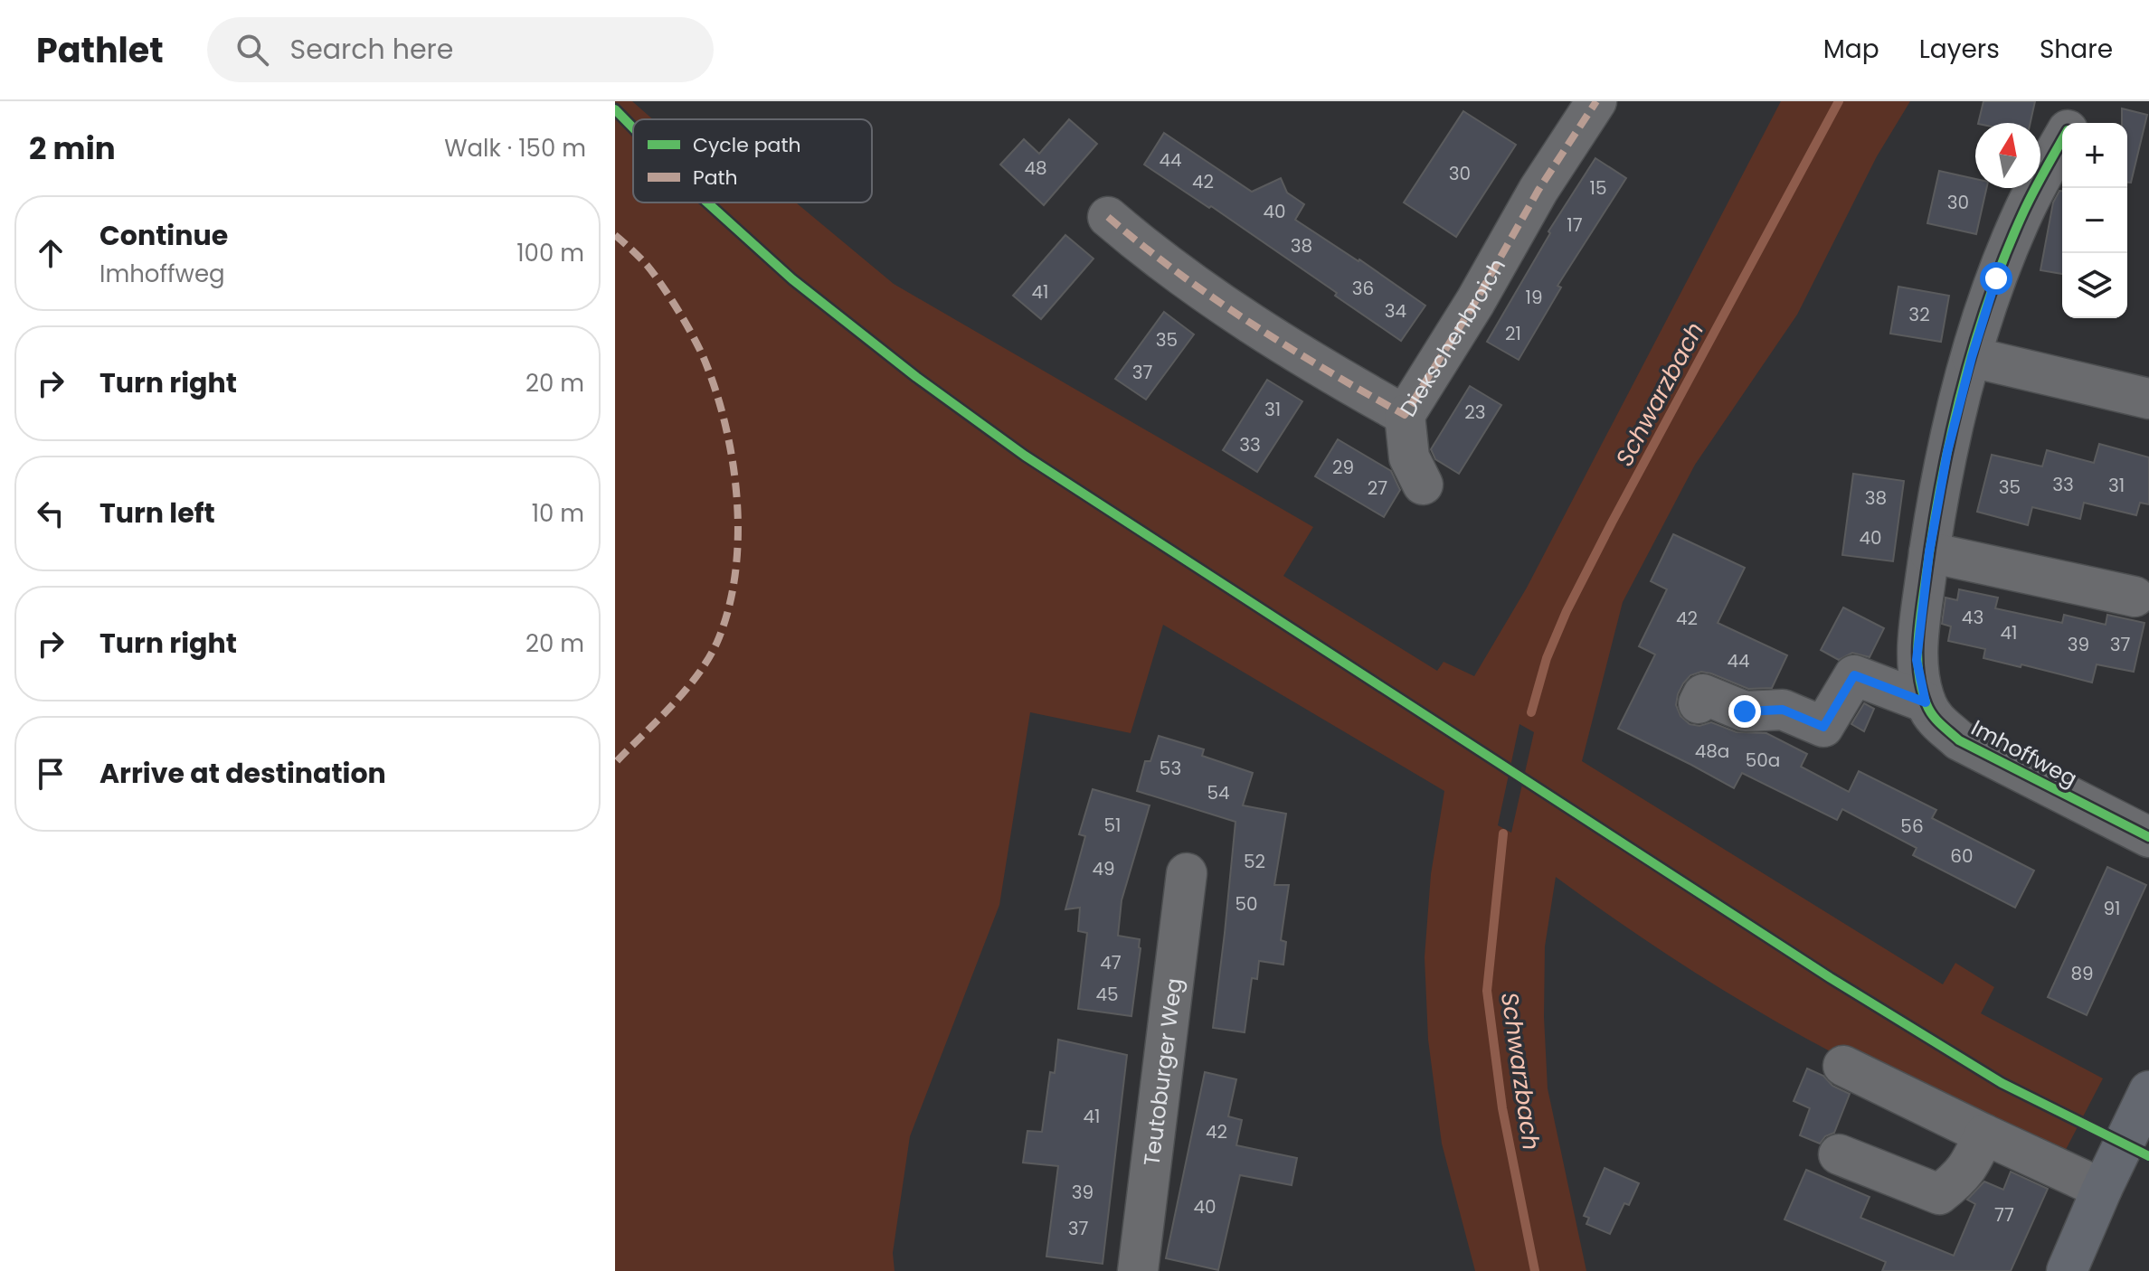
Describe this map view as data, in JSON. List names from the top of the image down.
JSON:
{
  "streets": {
    "street": ["Diekschenbroich", "Imhoffweg", "Teutoburger Weg"]
  },
  "water": ["Schwarzbach"],
  "house_numbers": [
    "44",
    "48",
    "30",
    "42",
    "15",
    "30",
    "40",
    "17",
    "38",
    "36",
    "41",
    "19",
    "34",
    "32",
    "21",
    "35",
    "37",
    "31",
    "23",
    "33",
    "29",
    "33",
    "31",
    "35",
    "27",
    "38",
    "40",
    "43",
    "42",
    "41",
    "39",
    "37",
    "44",
    "48a",
    "50a",
    "53",
    "54",
    "51",
    "56",
    "60",
    "52",
    "49",
    "50",
    "91",
    "47",
    "89",
    "45",
    "41",
    "42",
    "39",
    "40",
    "77",
    "37"
  ],
  "legend": ["Cycle path", "Path"],
  "north": "top",
  "page": {
    "header": "Pathlet",
    "search": "Search here",
    "nav": ["Map", "Layers", "Share"],
    "heading": ["2 min", "Walk · 150 m"],
    "map_buttons": ["+", "−"],
    "list": [
      ["Continue", "Imhoffweg", "100 m"],
      ["Turn right", "20 m"],
      ["Turn left", "10 m"],
      ["Turn right", "20 m"],
      "Arrive at destination"
    ]
  }
}
